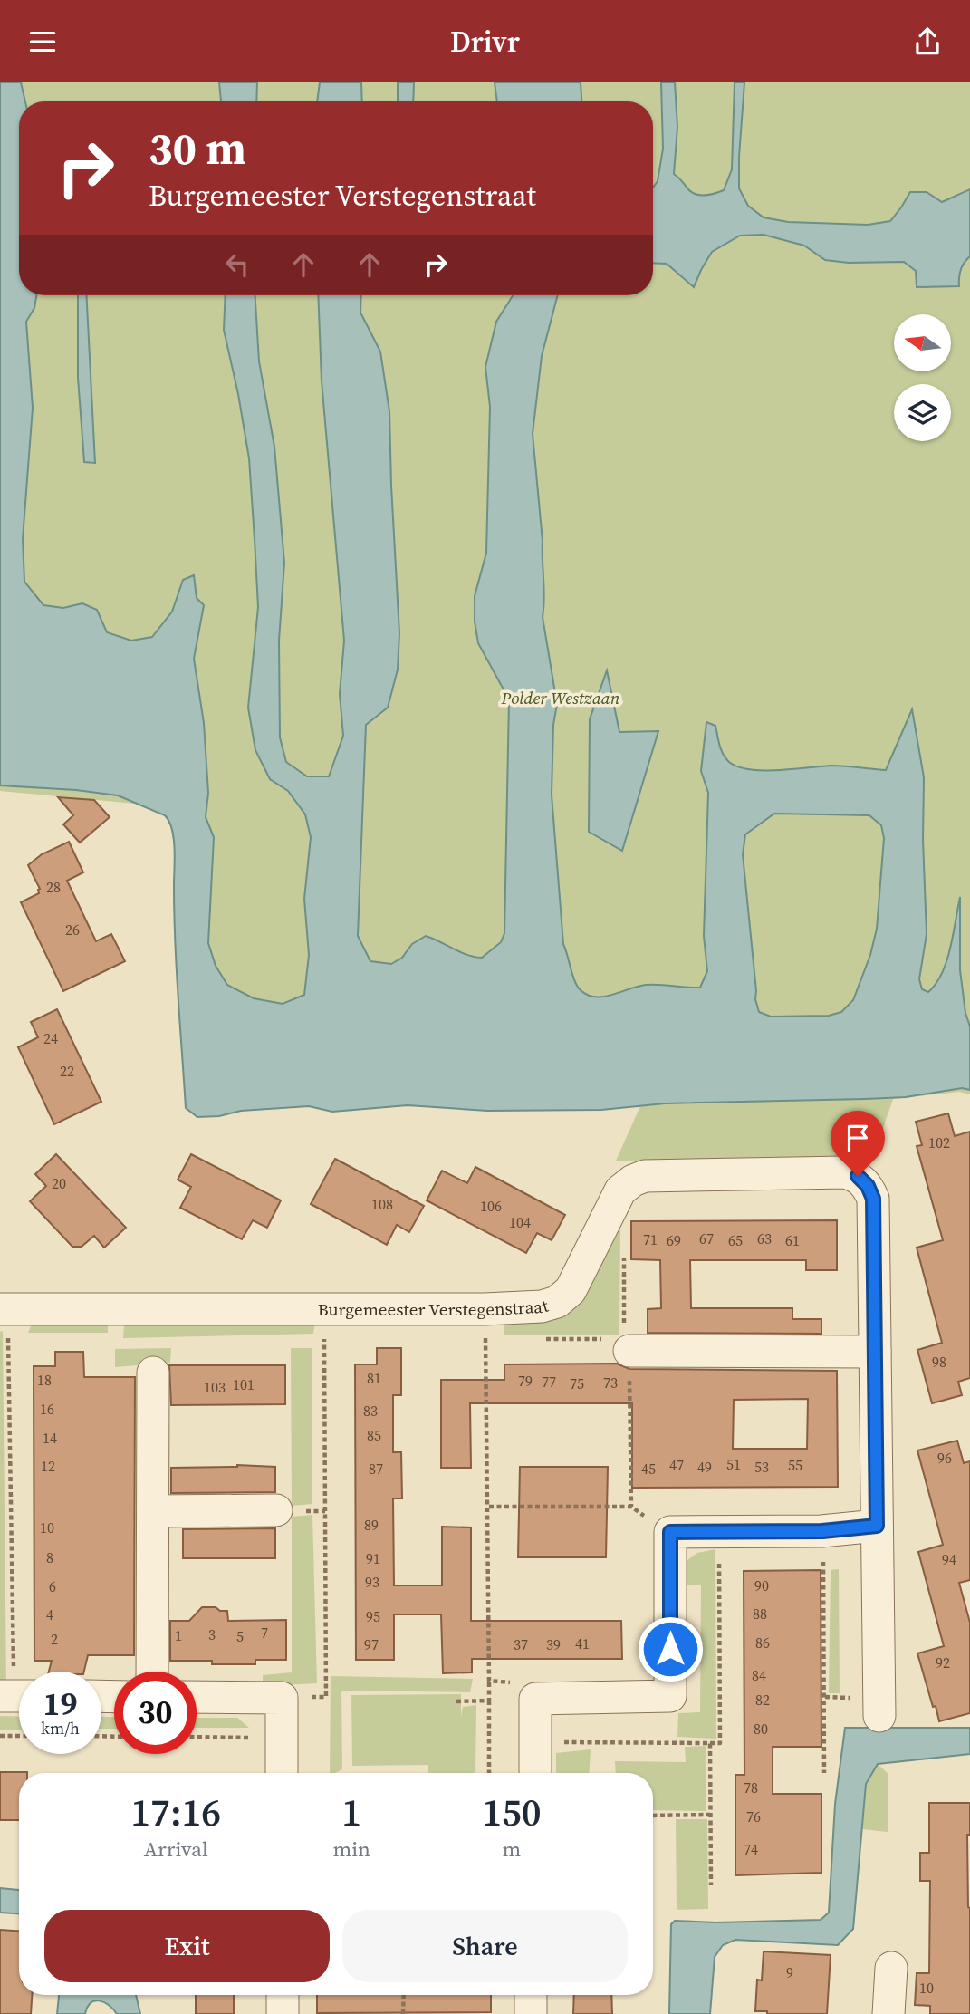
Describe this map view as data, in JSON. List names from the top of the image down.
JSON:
{
  "streets": {
    "street": ["Burgemeester Verstegenstraat"]
  },
  "parks": ["Polder Westzaan"],
  "house_numbers": [
    "28",
    "26",
    "24",
    "22",
    "102",
    "20",
    "108",
    "106",
    "104",
    "67",
    "63",
    "71",
    "69",
    "65",
    "61",
    "98",
    "81",
    "18",
    "79",
    "77",
    "73",
    "75",
    "101",
    "103",
    "16",
    "83",
    "85",
    "14",
    "96",
    "51",
    "47",
    "55",
    "12",
    "49",
    "53",
    "87",
    "45",
    "89",
    "10",
    "8",
    "91",
    "94",
    "93",
    "90",
    "6",
    "88",
    "4",
    "95",
    "7",
    "3",
    "1",
    "5",
    "2",
    "86",
    "41",
    "97",
    "37",
    "39",
    "92",
    "84",
    "82",
    "80",
    "78",
    "76",
    "74",
    "9",
    "10"
  ],
  "north": "left",
  "page": {
    "header": "Drivr",
    "turn": ["30 m", "Burgemeester Verstegenstraat"],
    "speed": "19 km/h",
    "limit": "30",
    "eta": [
      "17:16",
      "Arrival",
      "1",
      "min",
      "150",
      "m"
    ],
    "buttons": ["Exit", "Share"]
  }
}
